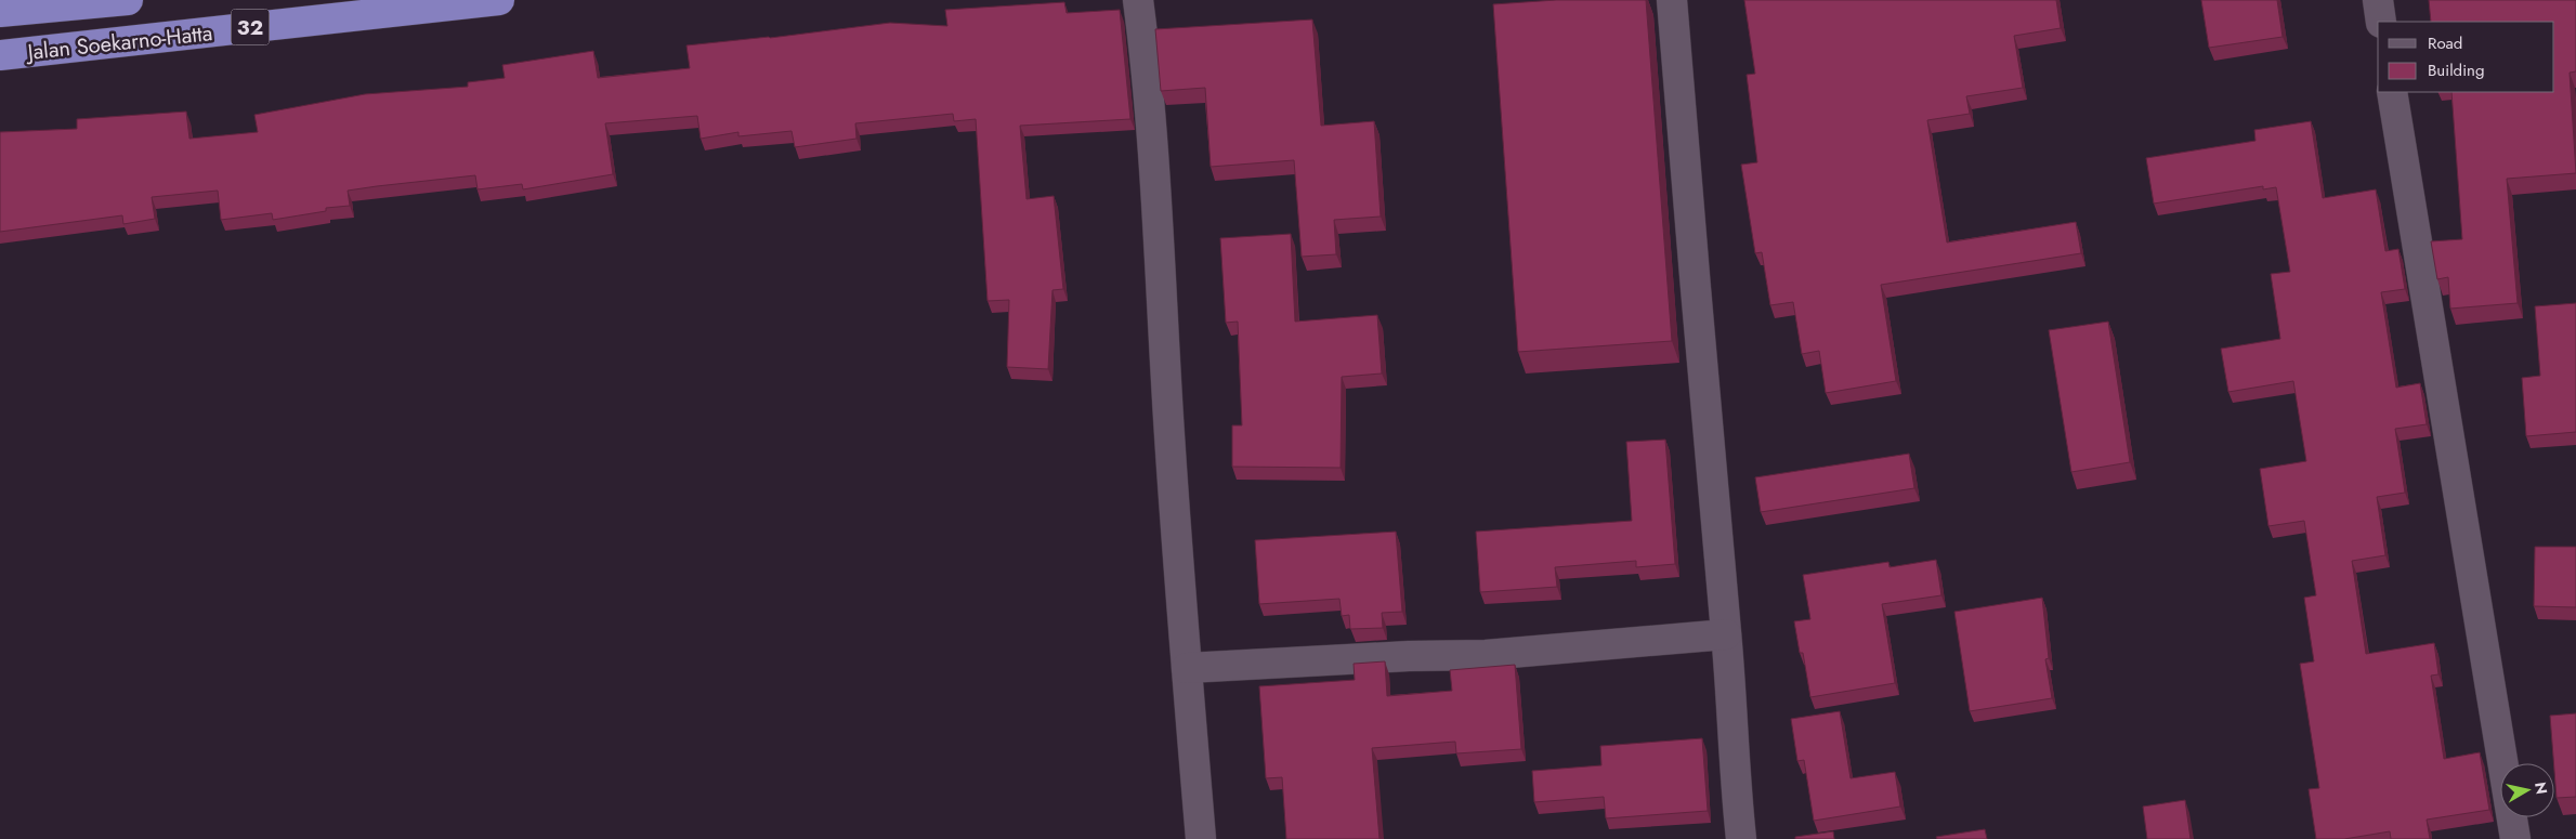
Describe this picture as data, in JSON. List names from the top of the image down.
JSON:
{
  "streets": {
    "highway": ["32", "Jalan Soekarno-Hatta"]
  },
  "legend": ["Road", "Building"],
  "north": "right"
}
